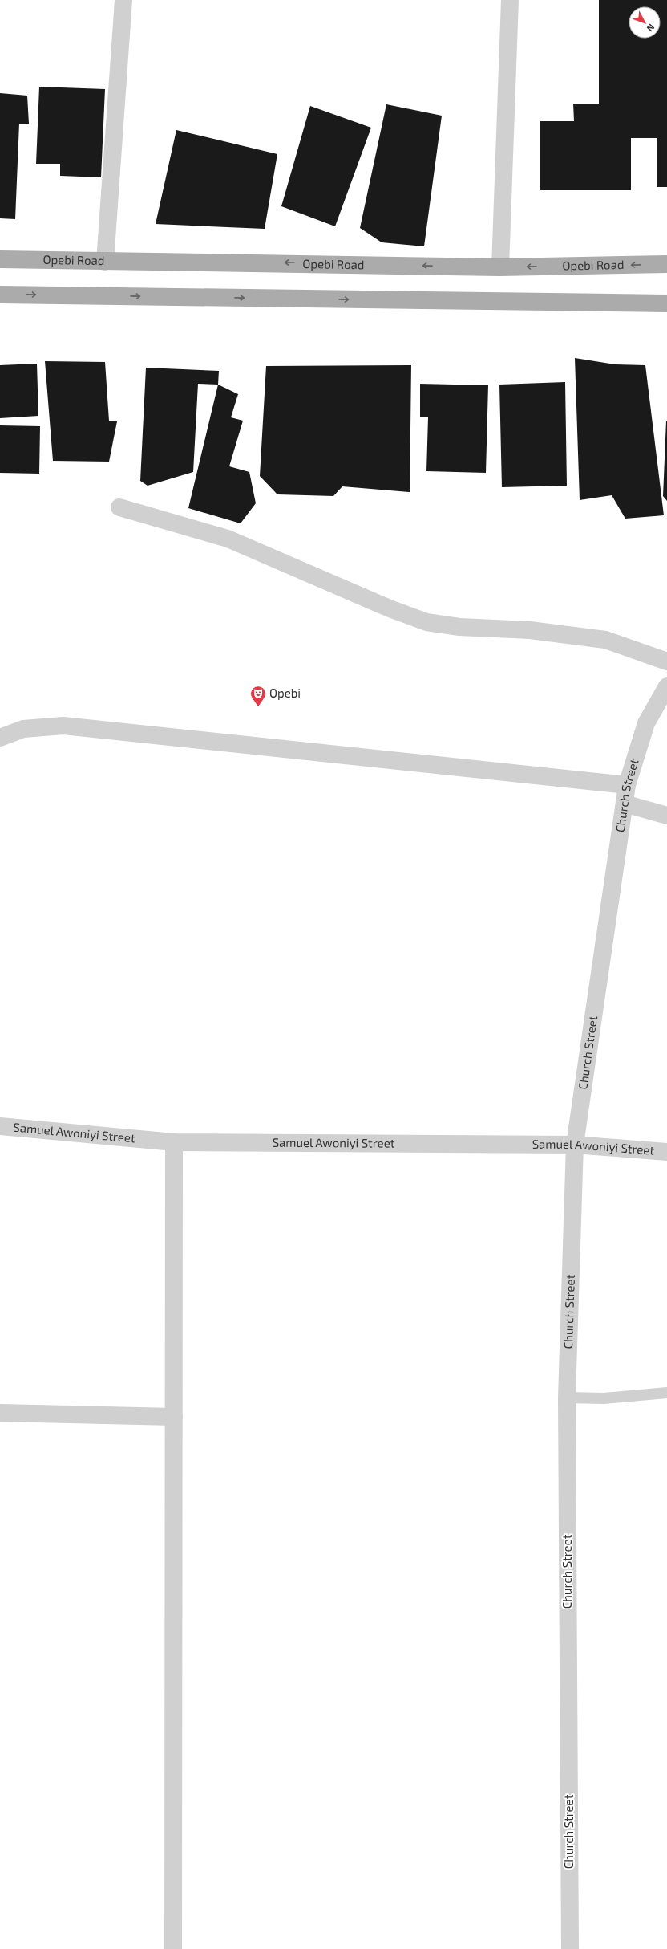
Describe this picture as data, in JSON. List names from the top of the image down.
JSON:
{
  "streets": {
    "main road": ["Opebi Road"],
    "street": ["Church Street", "Samuel Awoniyi Street"]
  },
  "crossings": [
    ["Church Street", "Samuel Awoniyi Street"]
  ],
  "places": {
    "theatre": ["Opebi"]
  },
  "north": "bottom right"
}
